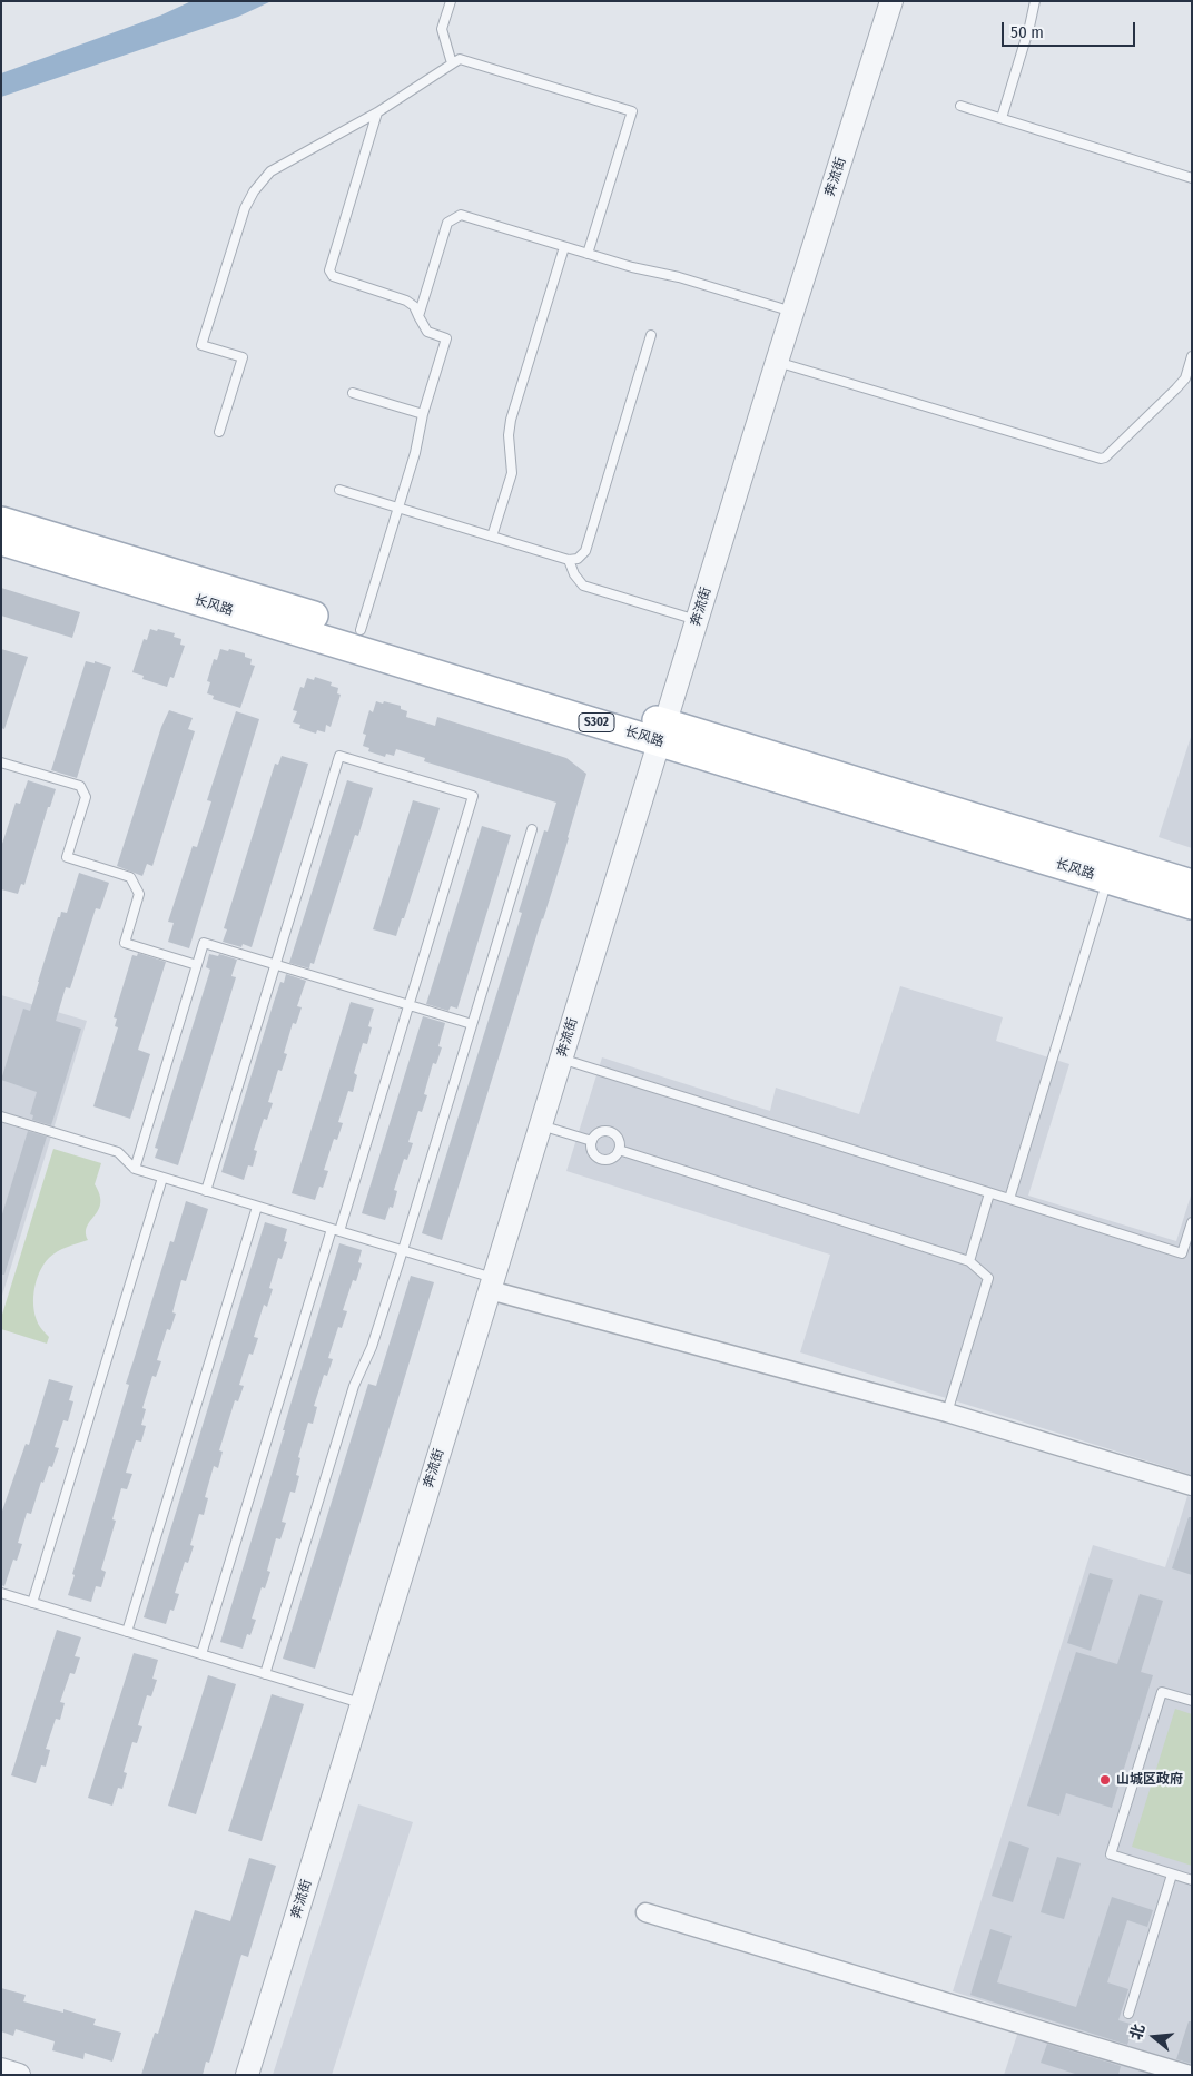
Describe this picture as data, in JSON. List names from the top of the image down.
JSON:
{
  "streets": {
    "main road": ["长风路", "S302"],
    "street": ["奔流街"]
  },
  "crossings": [
    ["奔流街", "长风路"]
  ],
  "places": ["山城区政府"],
  "scale_bar": "50 m",
  "north": "left"
}
